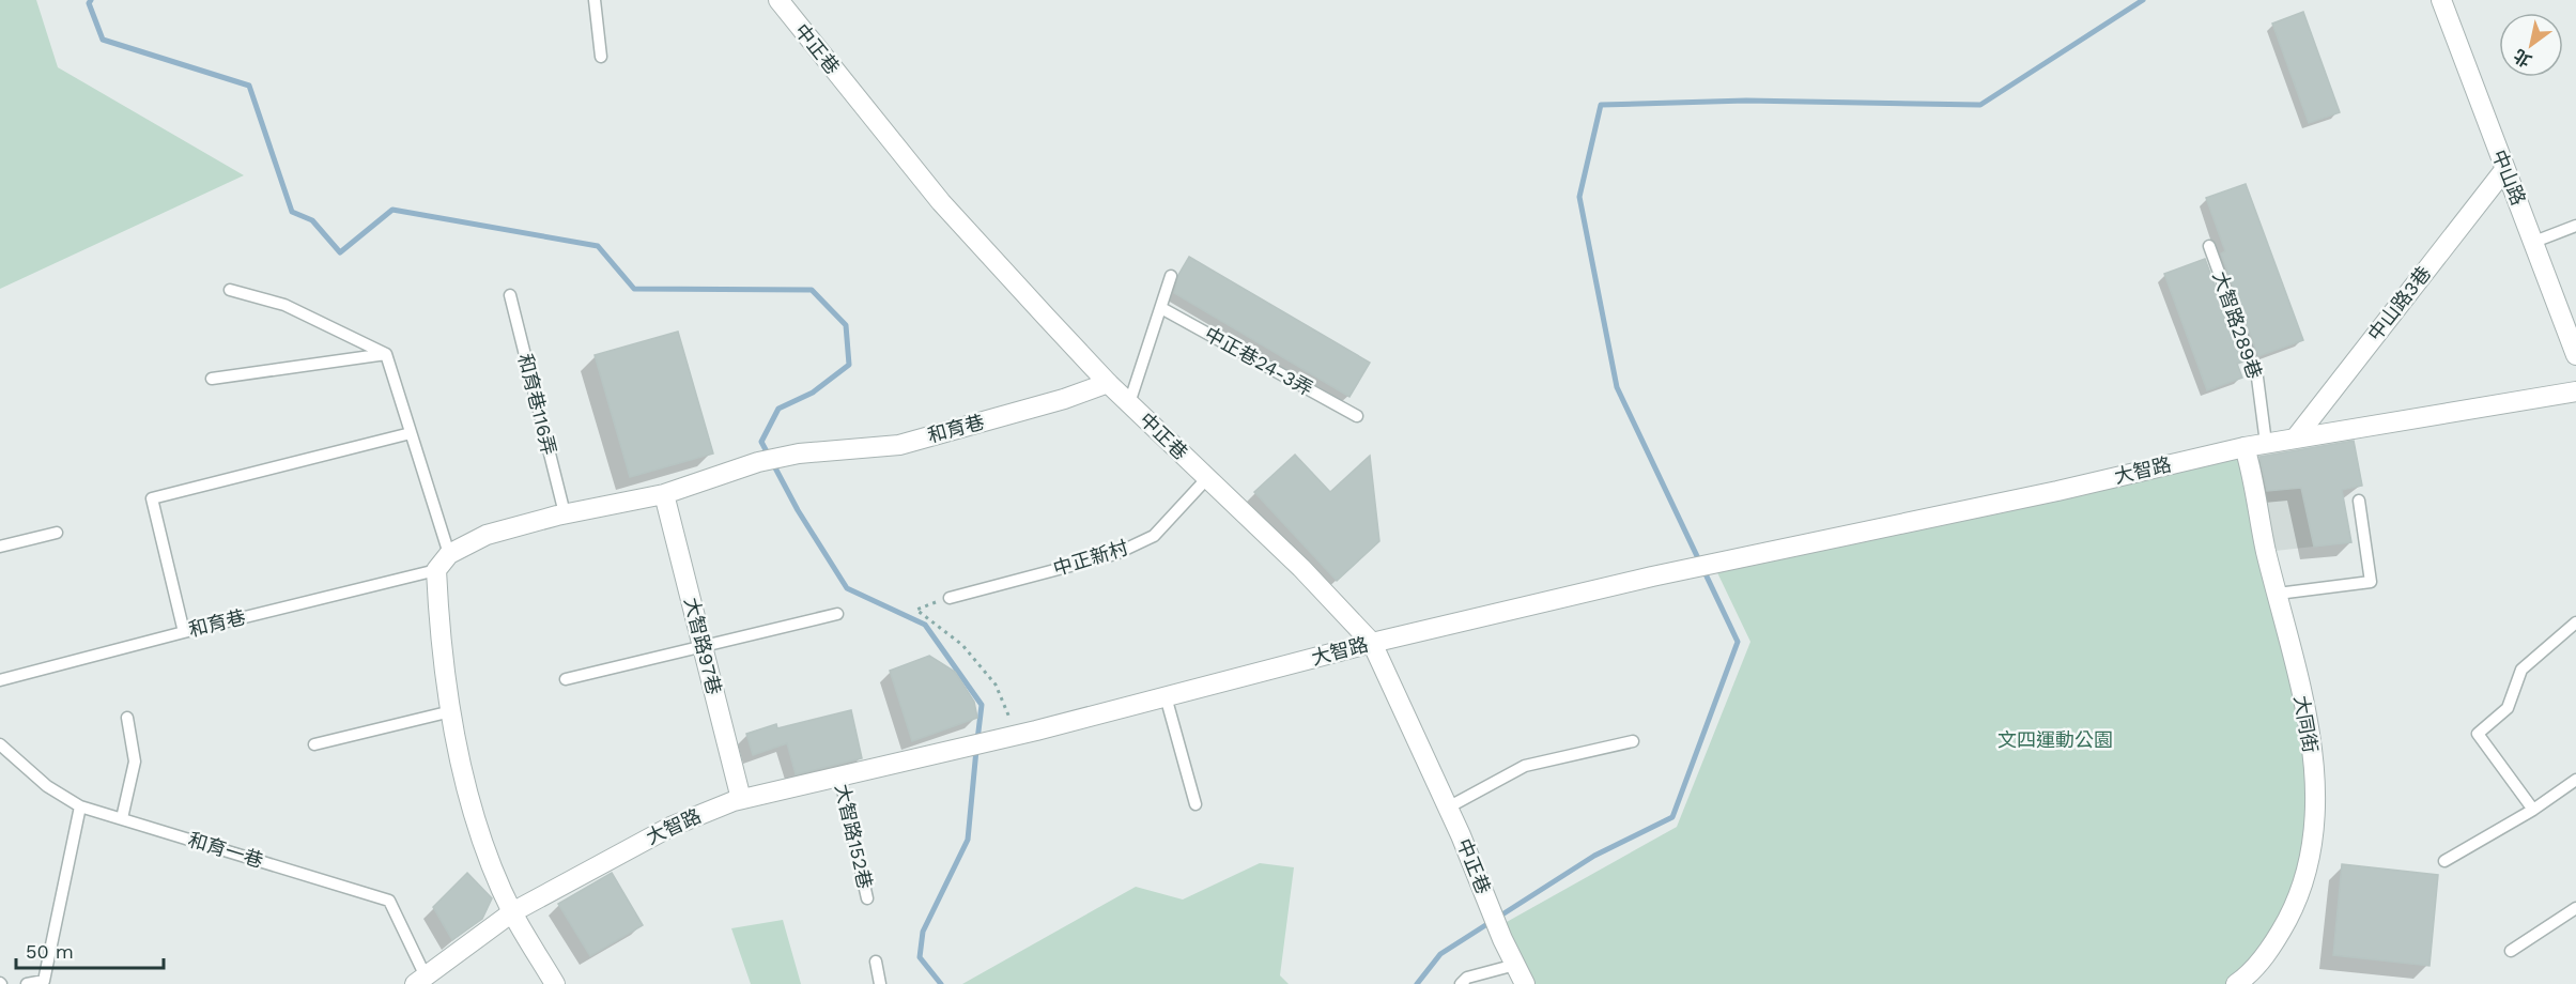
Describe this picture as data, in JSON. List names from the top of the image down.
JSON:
{
  "streets": {
    "street": [
      "中正巷",
      "中山路",
      "中山路3巷",
      "和育巷",
      "大智路",
      "大智路97巷",
      "大同街"
    ],
    "lane": [
      "大智路289巷",
      "中正巷24-3弄",
      "和育巷116弄",
      "中正新村",
      "大智路152巷",
      "和育一巷"
    ]
  },
  "crossings": [
    ["中正巷", "和育巷"],
    ["中正巷", "大智路"],
    ["中正巷", "中正新村"],
    ["中山路", "中山路3巷"],
    ["中山路3巷", "大智路"],
    ["大智路289巷", "大智路"],
    ["和育巷", "大智路97巷"],
    ["大智路", "大智路97巷"],
    ["大智路", "大同街"],
    ["大智路", "大智路152巷"],
    ["大智路", "和育一巷"]
  ],
  "parks": ["文四運動公園"],
  "scale_bar": "50 m",
  "north": "bottom left"
}
